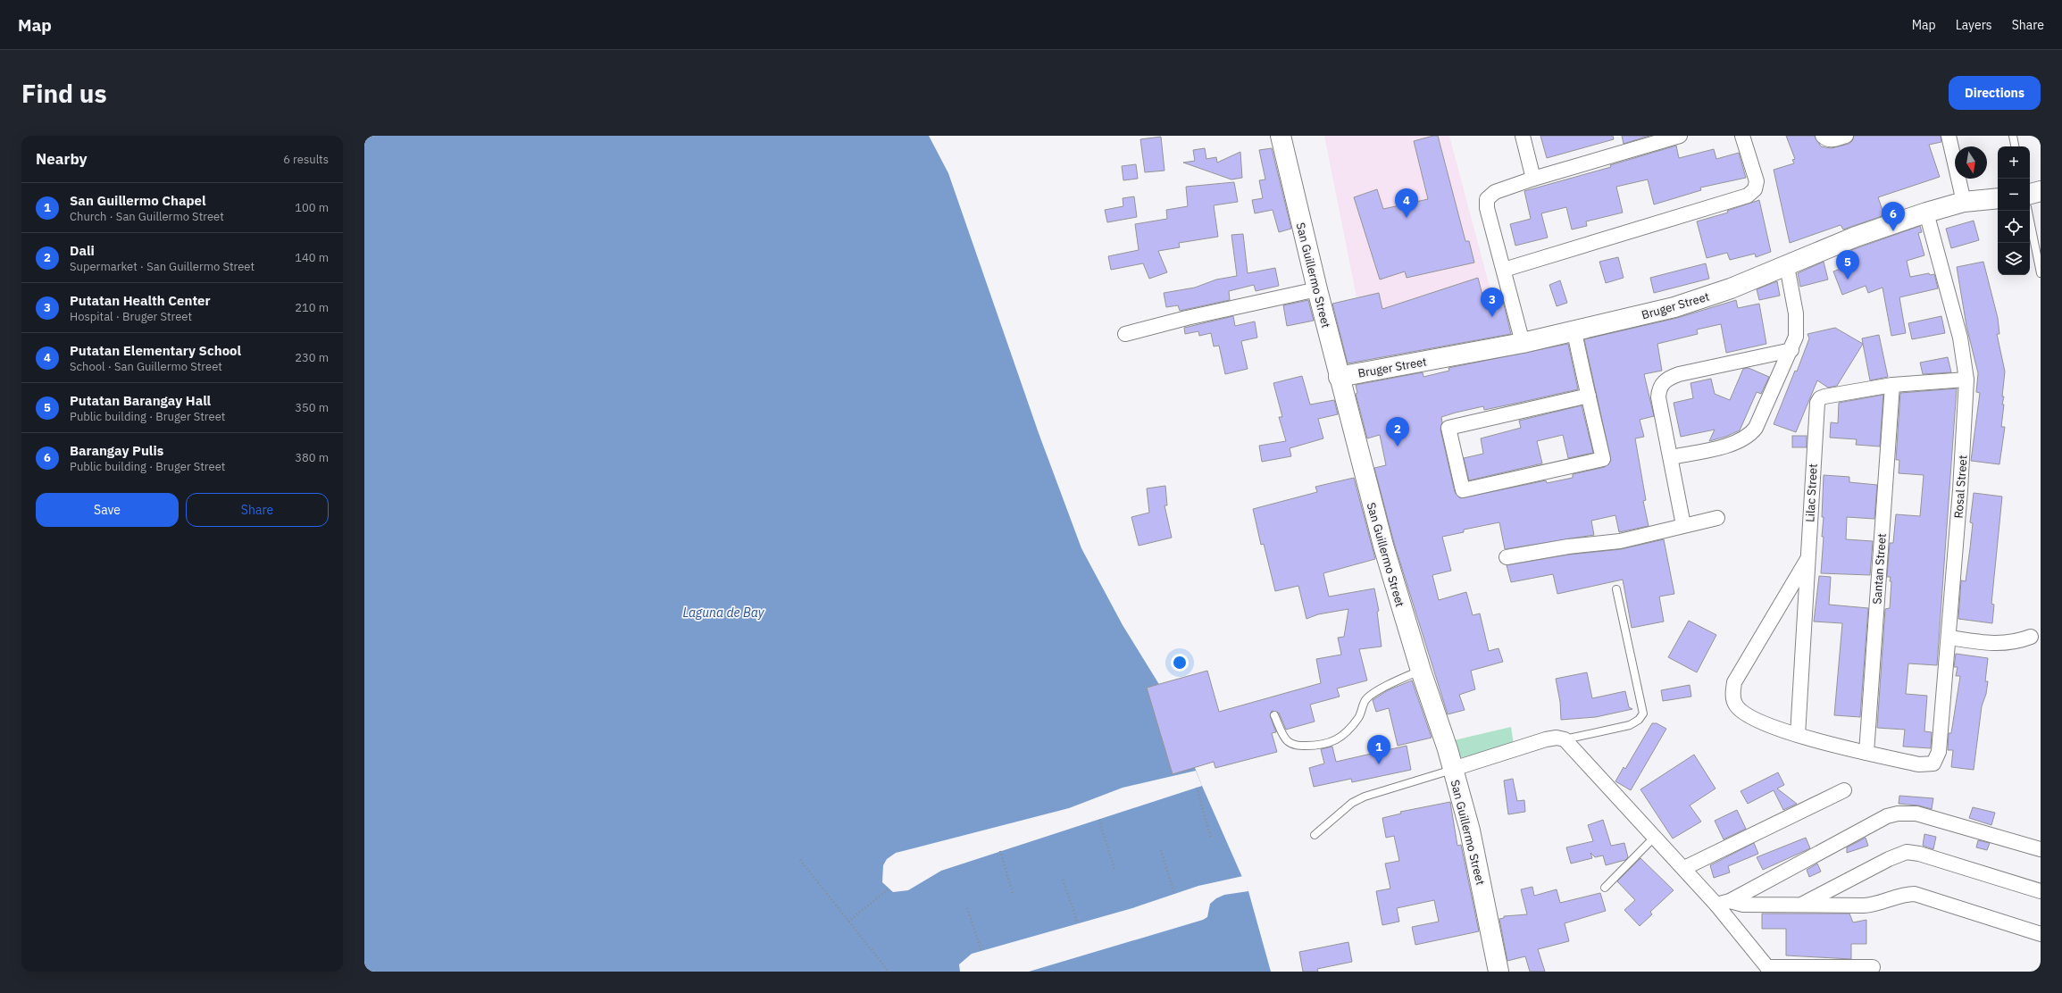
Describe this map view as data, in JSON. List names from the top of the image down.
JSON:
{
  "streets": {
    "main road": ["San Guillermo Street", "Bruger Street"],
    "street": ["Rosal Street", "Lilac Street", "Santan Street"]
  },
  "crossings": [
    ["San Guillermo Street", "Bruger Street"],
    ["Bruger Street", "Rosal Street"],
    ["Rosal Street", "Lilac Street"],
    ["Rosal Street", "Santan Street"],
    ["Lilac Street", "Santan Street"]
  ],
  "water": ["Laguna de Bay"],
  "north": "bottom",
  "page": {
    "header": "Map",
    "nav": ["Map", "Layers", "Share"],
    "buttons": [
      "Directions",
      ["Save", "Share"]
    ],
    "title": "Find us",
    "heading": ["Nearby", "6 results"],
    "map_buttons": ["+", "−"],
    "list": [
      {
        "mark": "1",
        "name": "San Guillermo Chapel",
        "note": "Church · San Guillermo Street",
        "value": "100 m"
      },
      {
        "mark": "2",
        "name": "Dali",
        "note": "Supermarket · San Guillermo Street",
        "value": "140 m"
      },
      {
        "mark": "3",
        "name": "Putatan Health Center",
        "note": "Hospital · Bruger Street",
        "value": "210 m"
      },
      {
        "mark": "4",
        "name": "Putatan Elementary School",
        "note": "School · San Guillermo Street",
        "value": "230 m"
      },
      {
        "mark": "5",
        "name": "Putatan Barangay Hall",
        "note": "Public building · Bruger Street",
        "value": "350 m"
      },
      {
        "mark": "6",
        "name": "Barangay Pulis",
        "note": "Public building · Bruger Street",
        "value": "380 m"
      }
    ],
    "pins": [
      "4",
      "6",
      "5",
      "3",
      "2",
      "1"
    ]
  }
}
